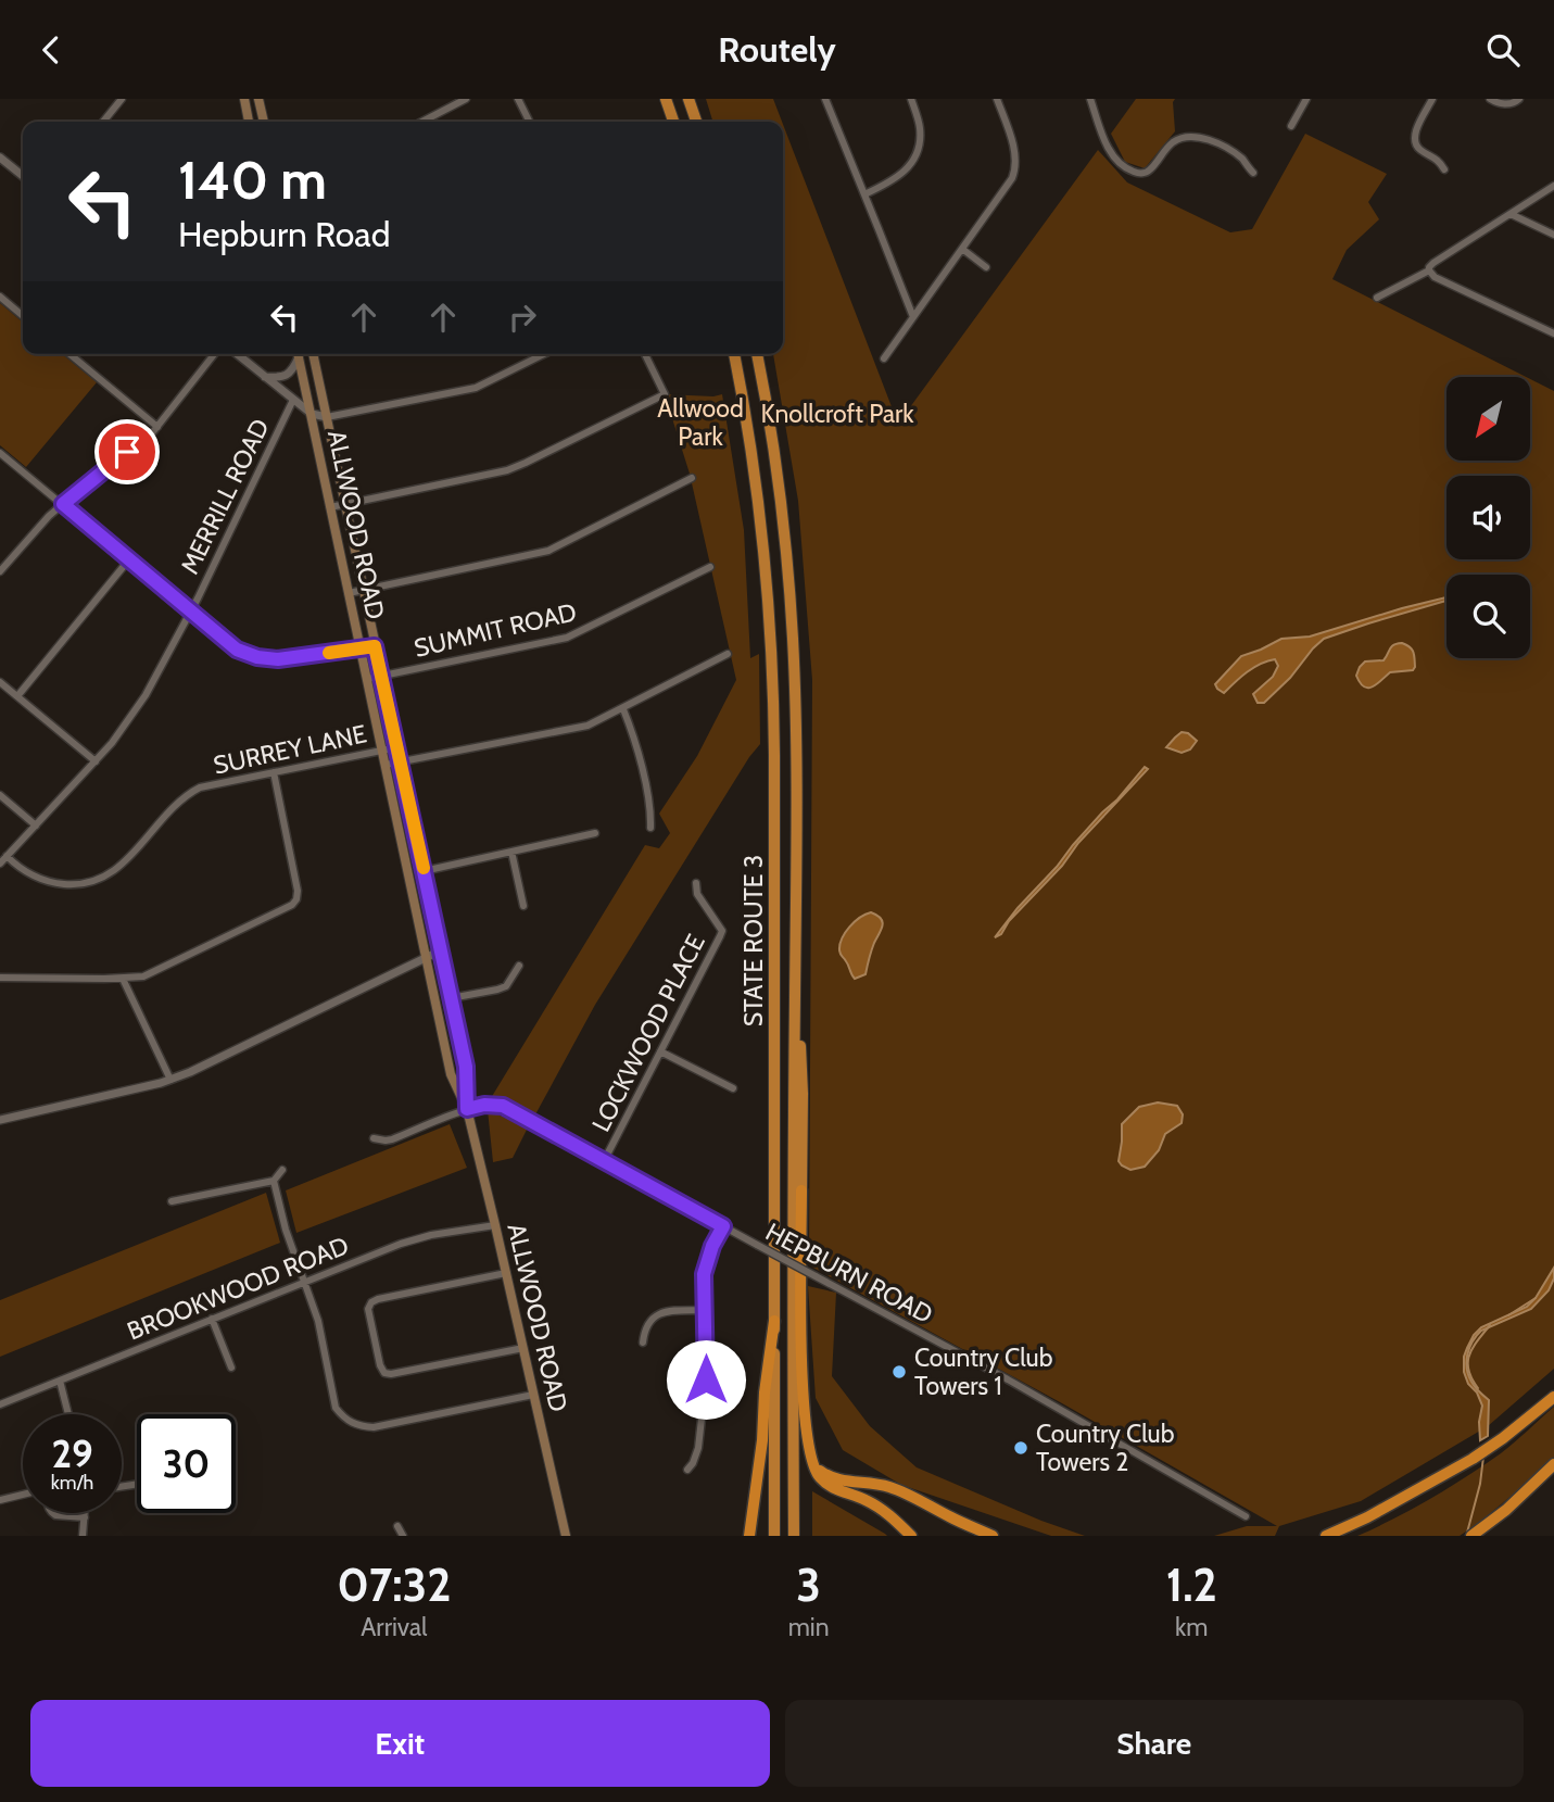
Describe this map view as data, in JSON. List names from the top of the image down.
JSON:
{
  "streets": {
    "highway": ["STATE ROUTE 3"],
    "main road": ["ALLWOOD ROAD"],
    "street": [
      "MERRILL ROAD",
      "SUMMIT ROAD",
      "SURREY LANE",
      "LOCKWOOD PLACE",
      "HEPBURN ROAD",
      "BROOKWOOD ROAD"
    ]
  },
  "crossings": [
    ["MERRILL ROAD", "SURREY LANE"],
    ["ALLWOOD ROAD", "SUMMIT ROAD"],
    ["ALLWOOD ROAD", "SURREY LANE"],
    ["ALLWOOD ROAD", "HEPBURN ROAD"],
    ["ALLWOOD ROAD", "BROOKWOOD ROAD"],
    ["LOCKWOOD PLACE", "HEPBURN ROAD"]
  ],
  "parks": ["Allwood Park", "Knollcroft Park"],
  "places": ["Country Club Towers 1", "Country Club Towers 2"],
  "north": "bottom left",
  "page": {
    "header": "Routely",
    "turn": ["140 m", "Hepburn Road"],
    "speed": "29 km/h",
    "limit": "30",
    "eta": [
      "07:32",
      "Arrival",
      "3",
      "min",
      "1.2",
      "km"
    ],
    "buttons": ["Exit", "Share"]
  }
}
